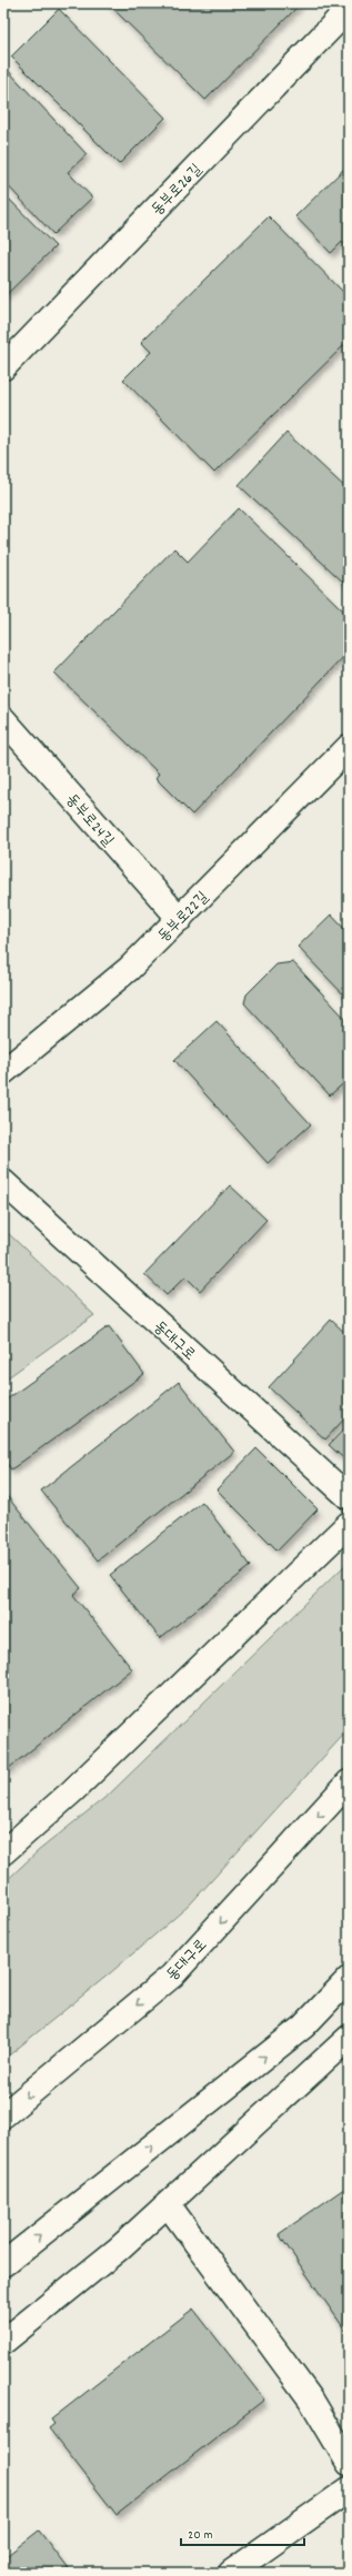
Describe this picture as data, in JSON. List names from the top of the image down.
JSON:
{
  "streets": {
    "street": [
      "동부로26길",
      "동부로24길",
      "동부로22길",
      "동대구로"
    ]
  },
  "crossings": [
    ["동부로24길", "동부로22길"]
  ],
  "scale_bar": "20 m"
}
